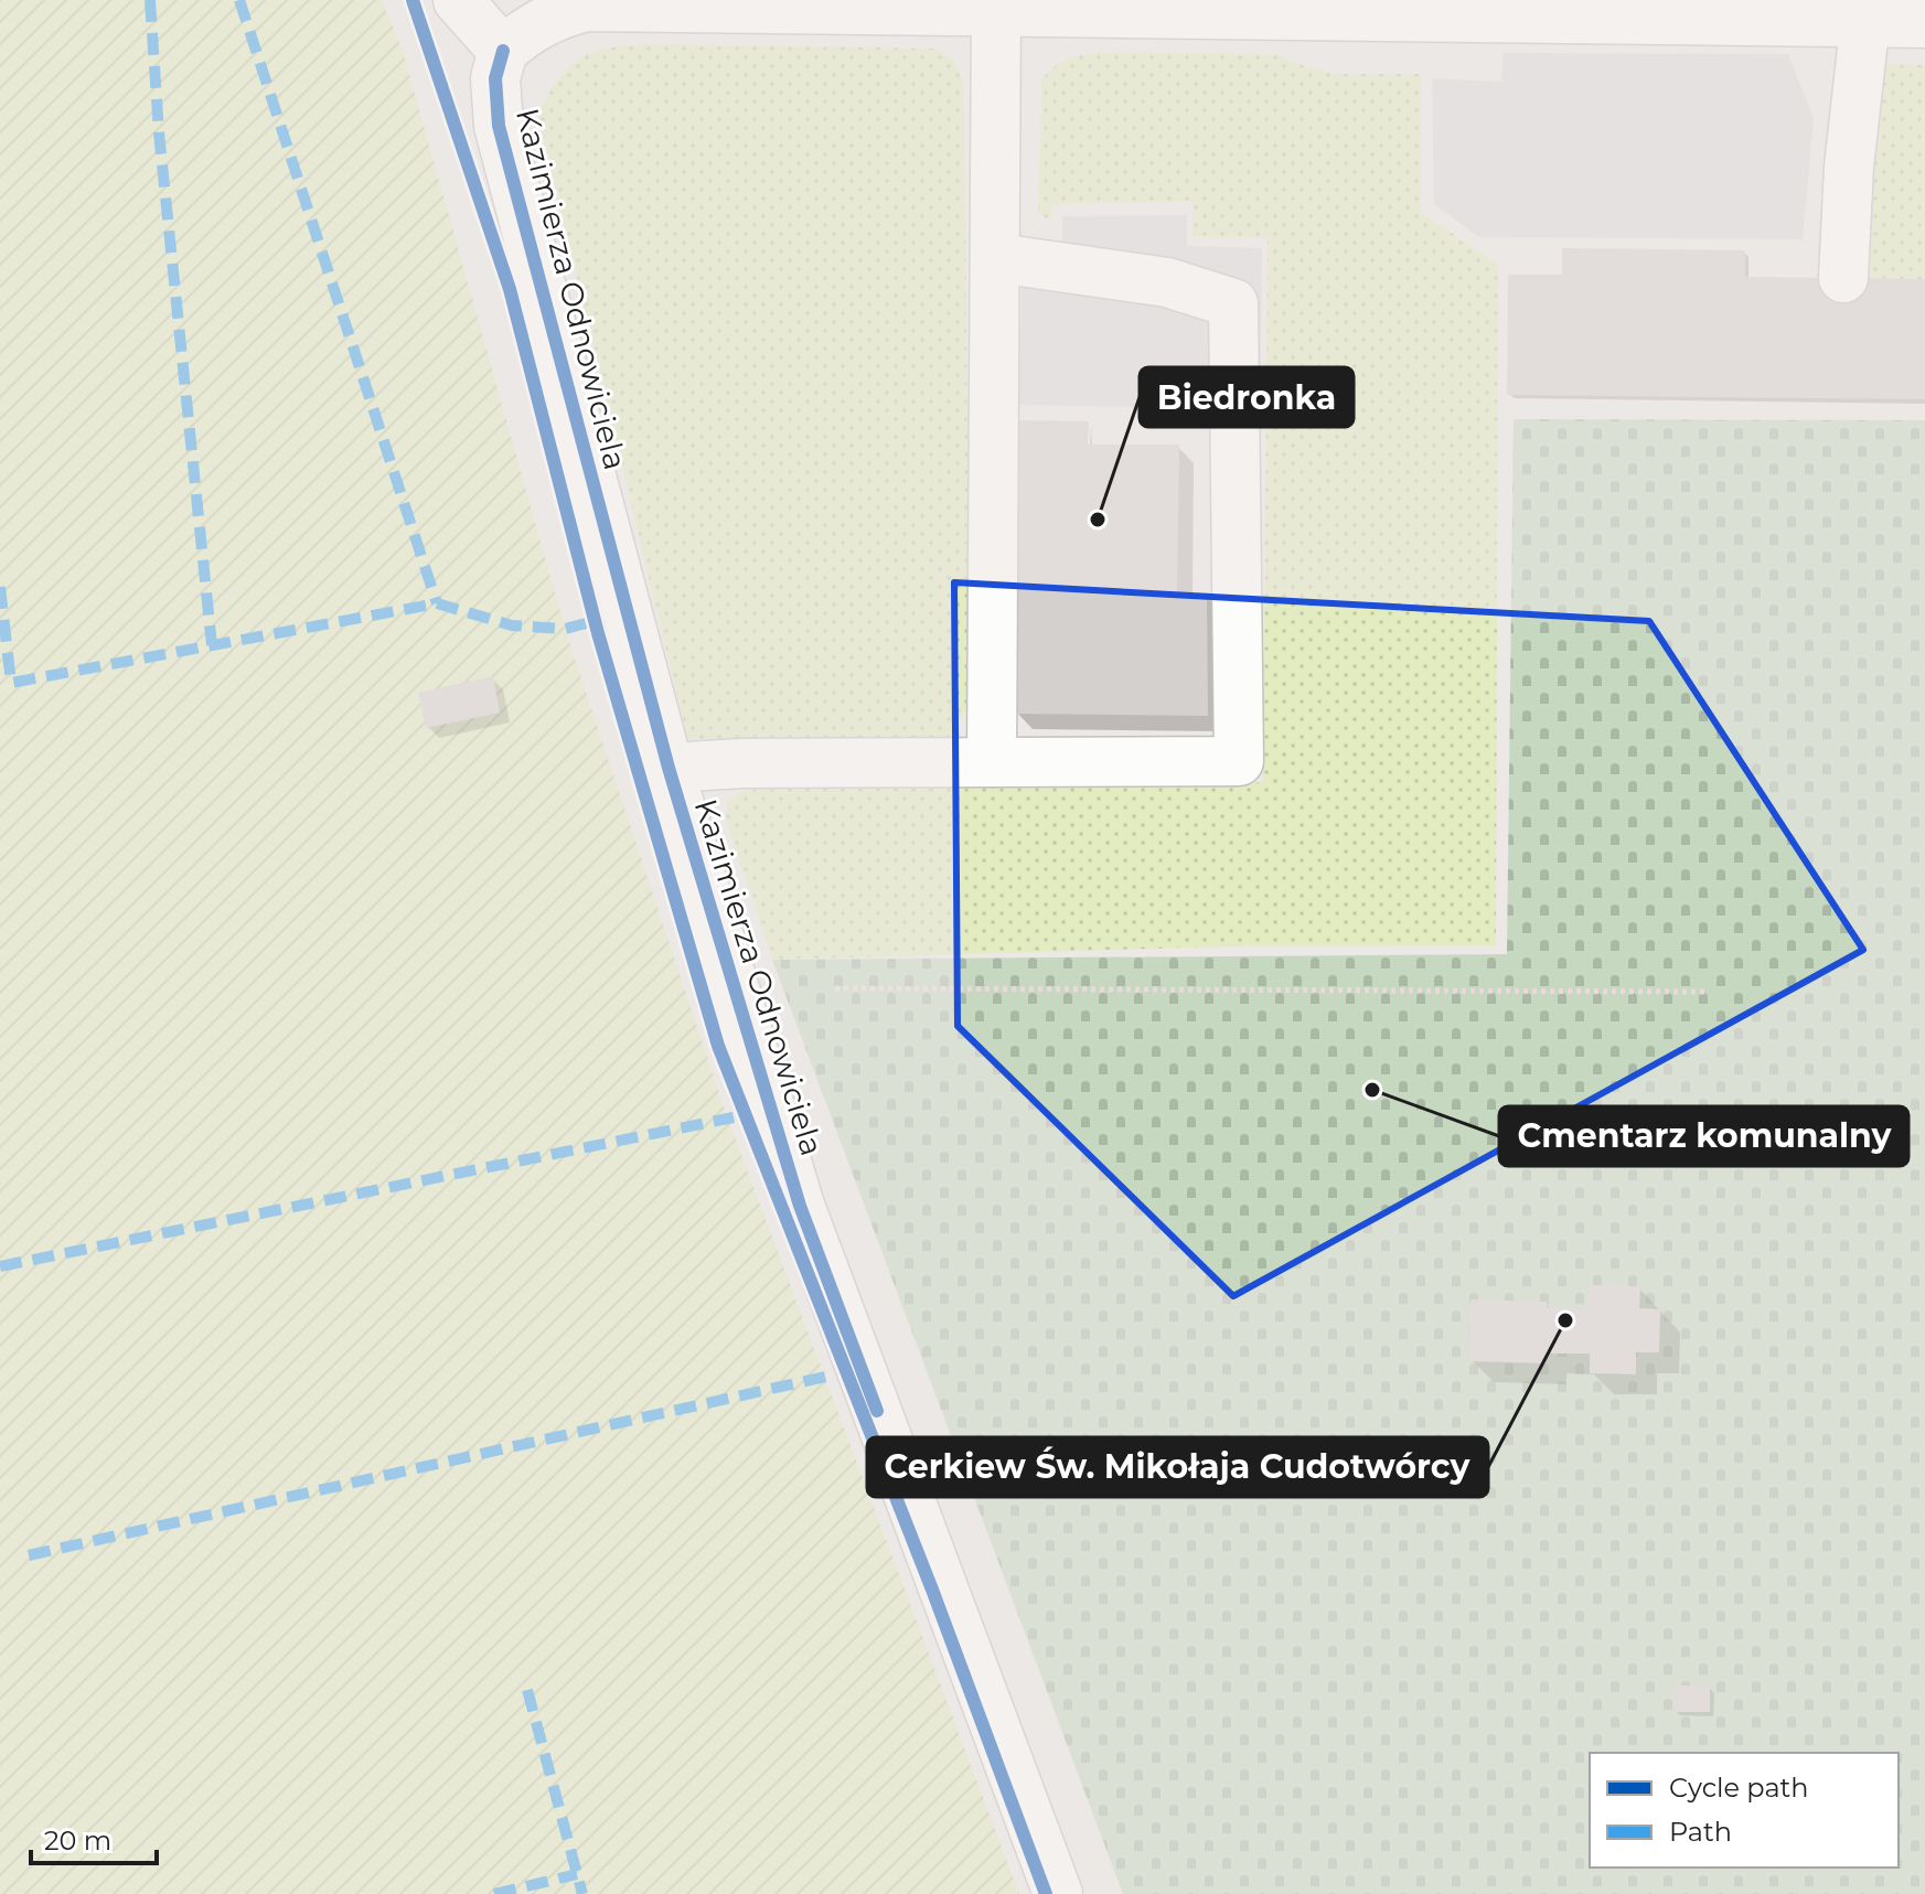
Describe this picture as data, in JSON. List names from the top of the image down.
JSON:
{
  "streets": {
    "street": ["Kazimierza Odnowiciela"]
  },
  "places": ["Biedronka", "Cmentarz komunalny", "Cerkiew Św. Mikołaja Cudotwórcy"],
  "legend": ["Cycle path", "Path"],
  "scale_bar": "20 m"
}
